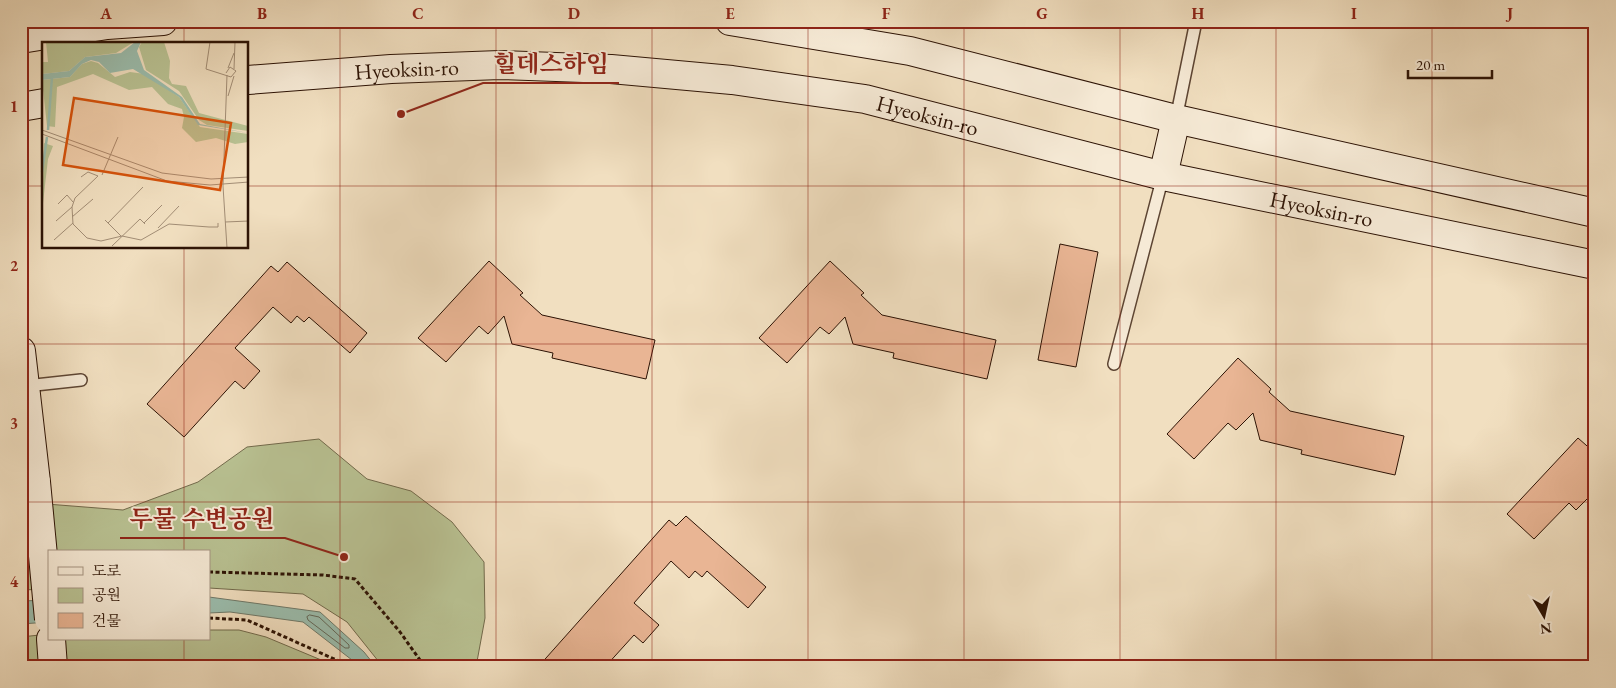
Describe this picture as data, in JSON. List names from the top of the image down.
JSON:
{
  "streets": {
    "street": ["Hyeoksin-ro"]
  },
  "places": ["힐데스하임", "두물 수변공원"],
  "legend": ["도로", "공원", "건물"],
  "scale_bar": "20 m",
  "north": "bottom",
  "grid": {
    "columns": [
      "A",
      "B",
      "C",
      "D",
      "E",
      "F",
      "G",
      "H",
      "I",
      "J"
    ],
    "rows": [
      "1",
      "2",
      "3",
      "4"
    ]
  }
}
